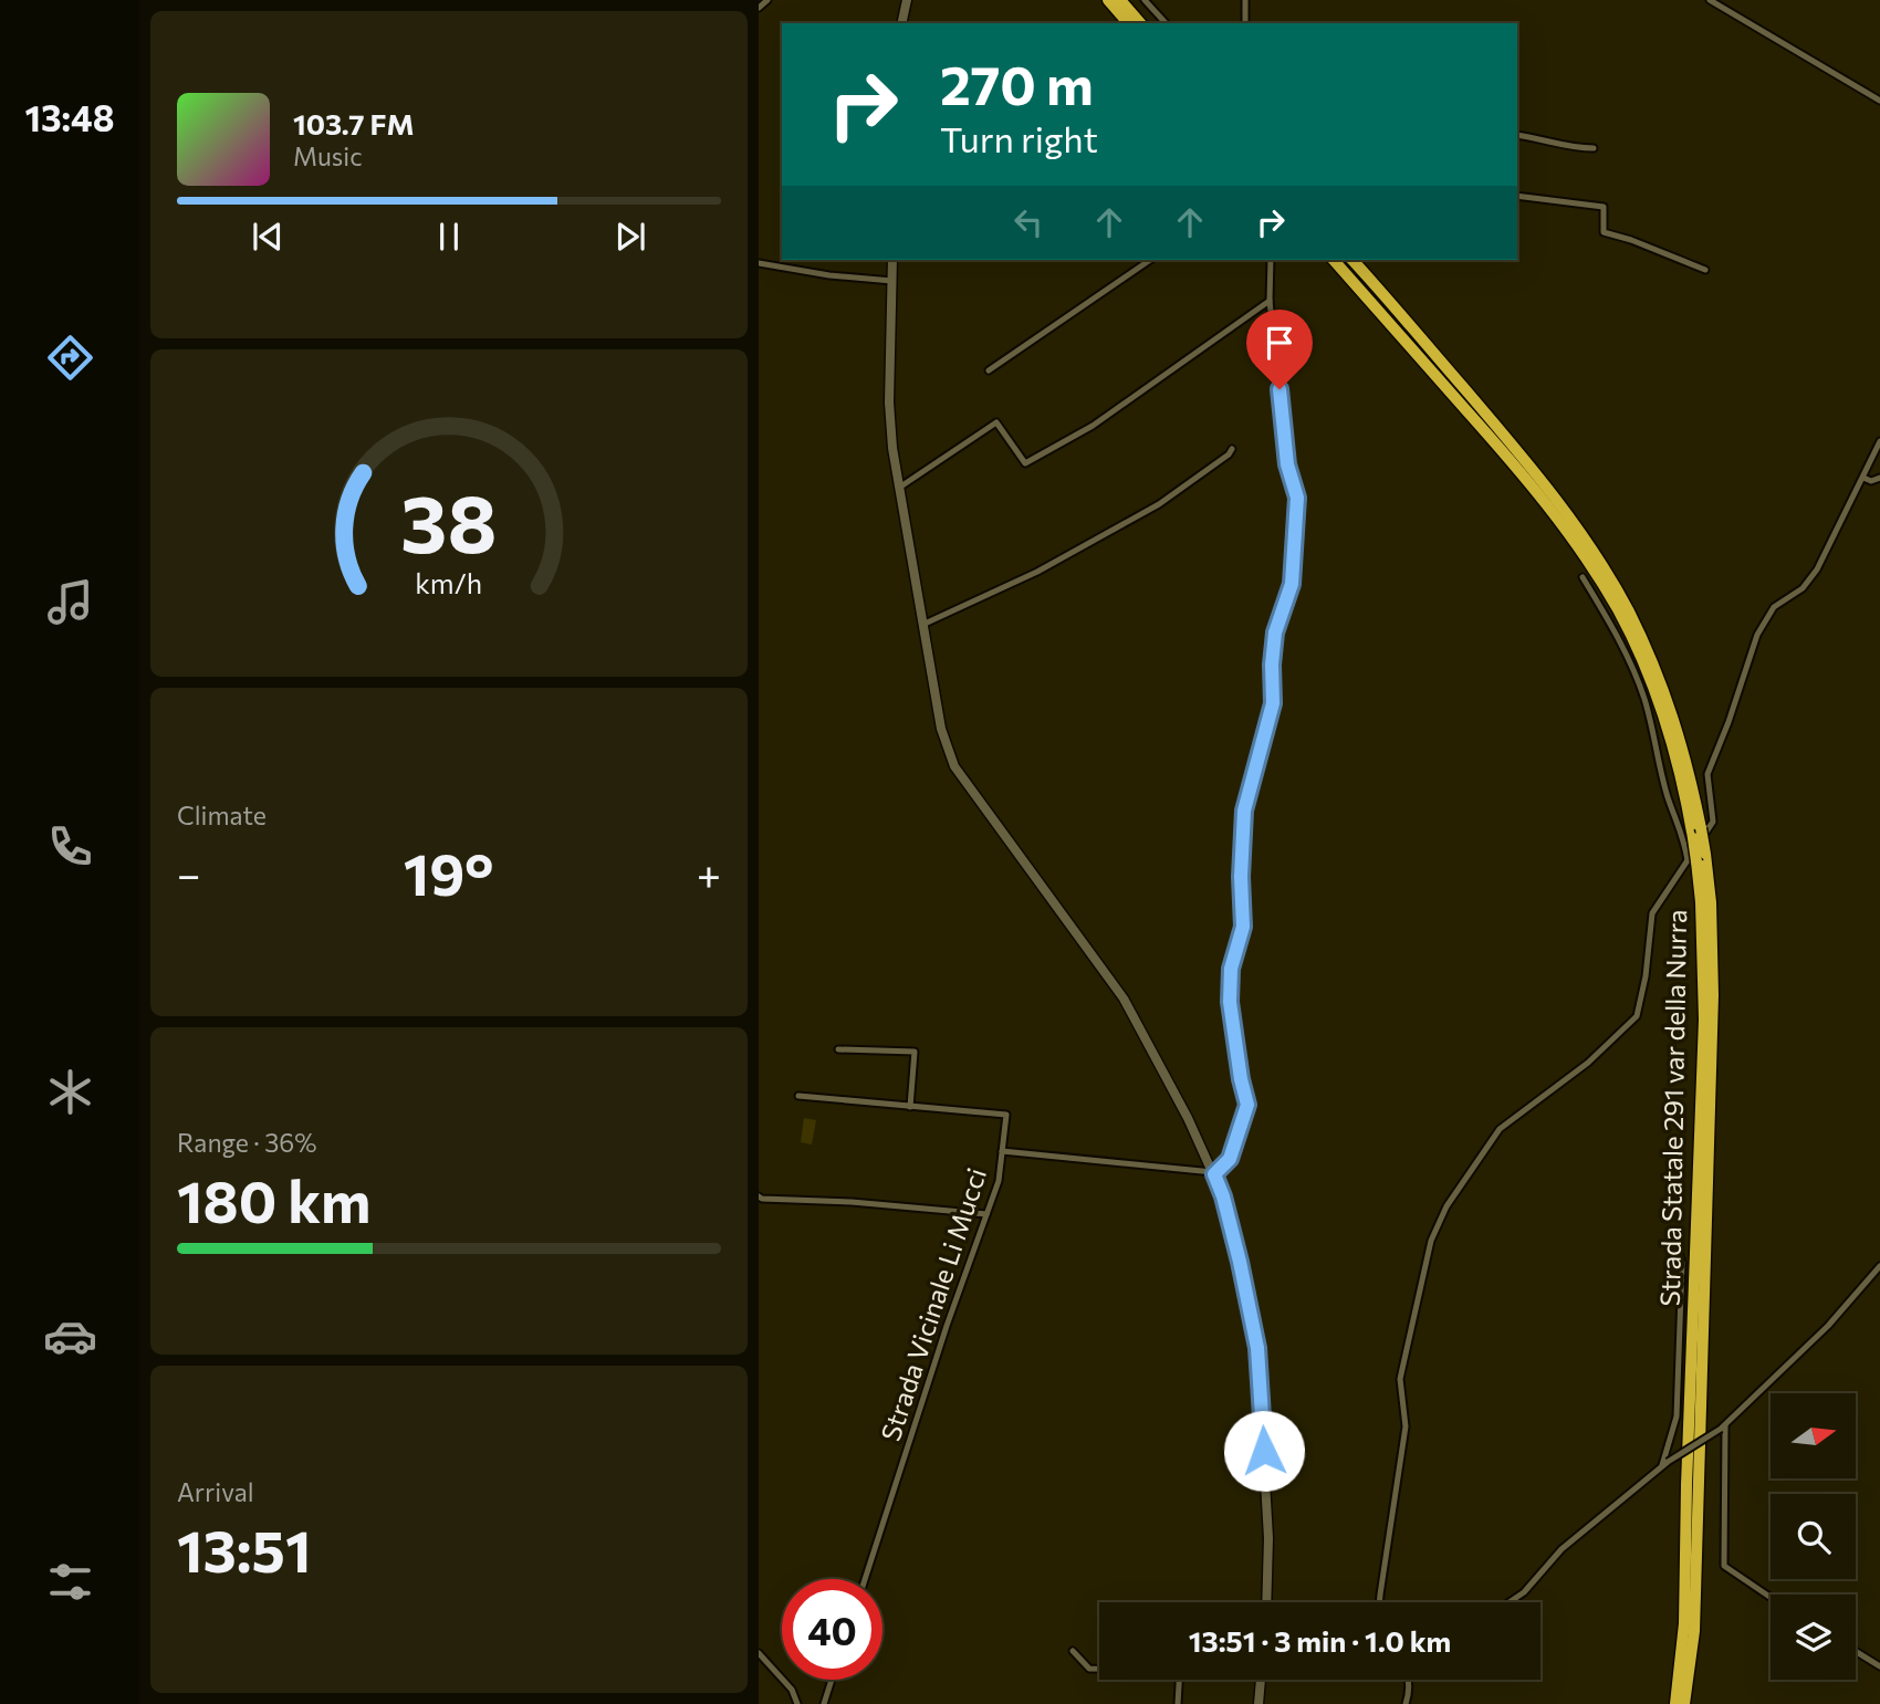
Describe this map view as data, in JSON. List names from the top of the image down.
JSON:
{
  "streets": {
    "highway": ["Strada Statale 291 var della Nurra"],
    "street": ["Strada Vicinale Li Mucci"]
  },
  "north": "right",
  "page": {
    "tabs": "13:48",
    "turn": ["270 m", "Turn right"],
    "song": ["103.7 FM", "Music"],
    "tile": [
      "Climate",
      ["Range · 36%", "180 km"],
      ["Arrival", "13:51"]
    ],
    "heat": ["−", "19°", "+"],
    "limit": "40",
    "trip": "13:51 · 3 min · 1.0 km",
    "gauge": ["38", "km/h"]
  }
}
